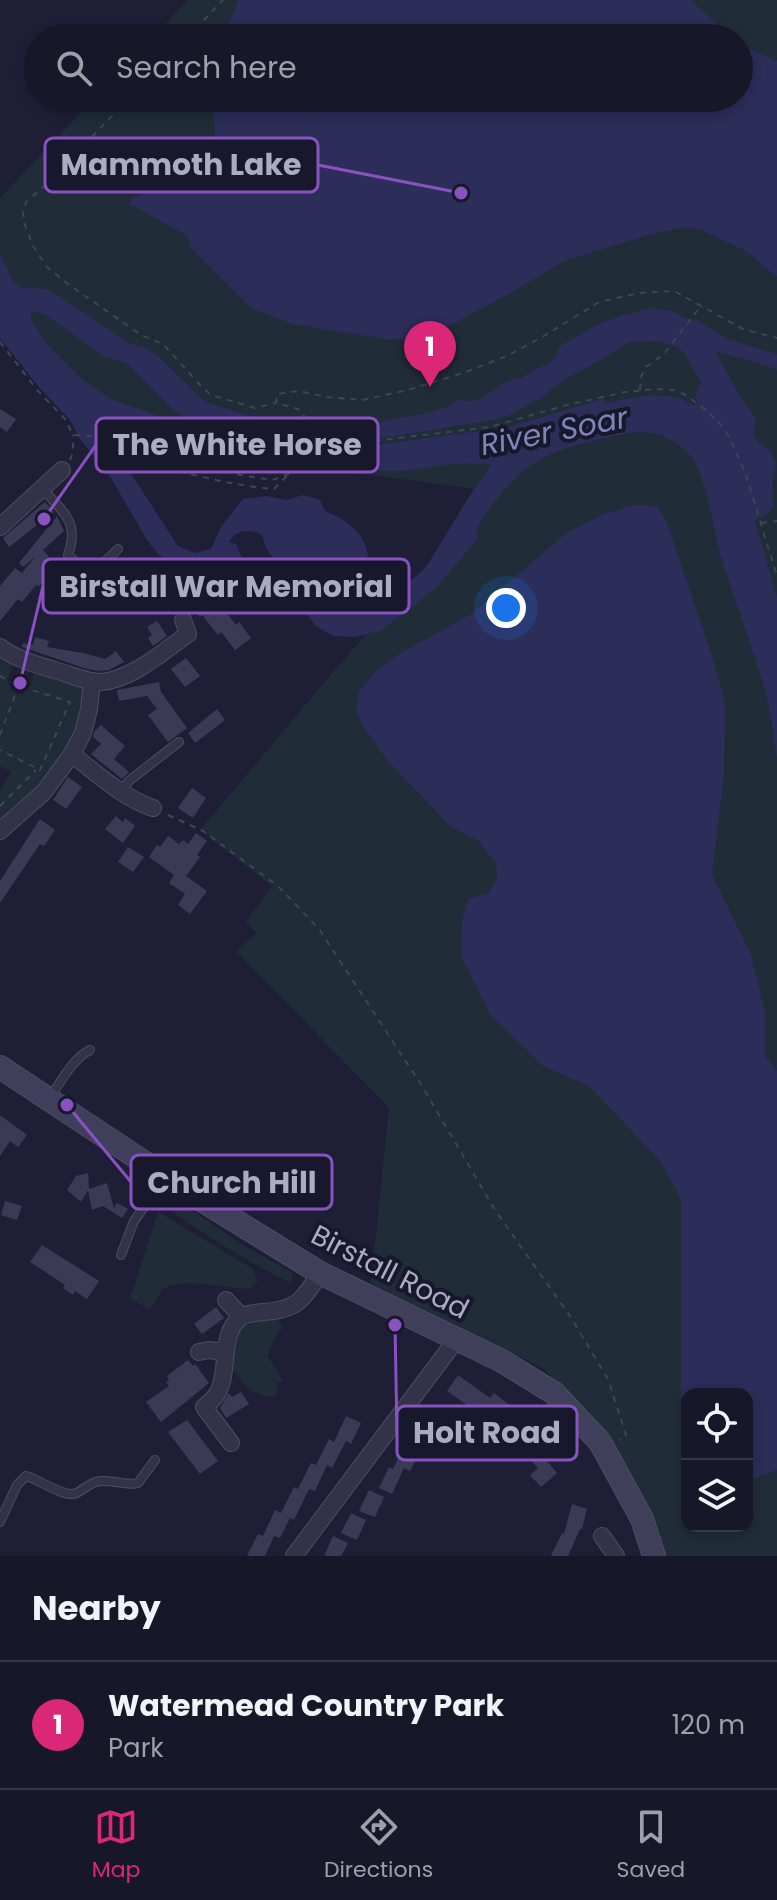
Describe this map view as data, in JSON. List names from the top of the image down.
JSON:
{
  "streets": {
    "street": ["Birstall Road"]
  },
  "water": ["River Soar"],
  "places": [
    "Mammoth Lake",
    "The White Horse",
    "Birstall War Memorial",
    "Church Hill",
    "Holt Road"
  ],
  "page": {
    "search": "Search here",
    "pins": "1",
    "heading": "Nearby",
    "list": [
      {
        "mark": "1",
        "name": "Watermead Country Park",
        "note": "Park",
        "value": "120 m"
      }
    ],
    "nav": ["Map", "Directions", "Saved"]
  }
}
